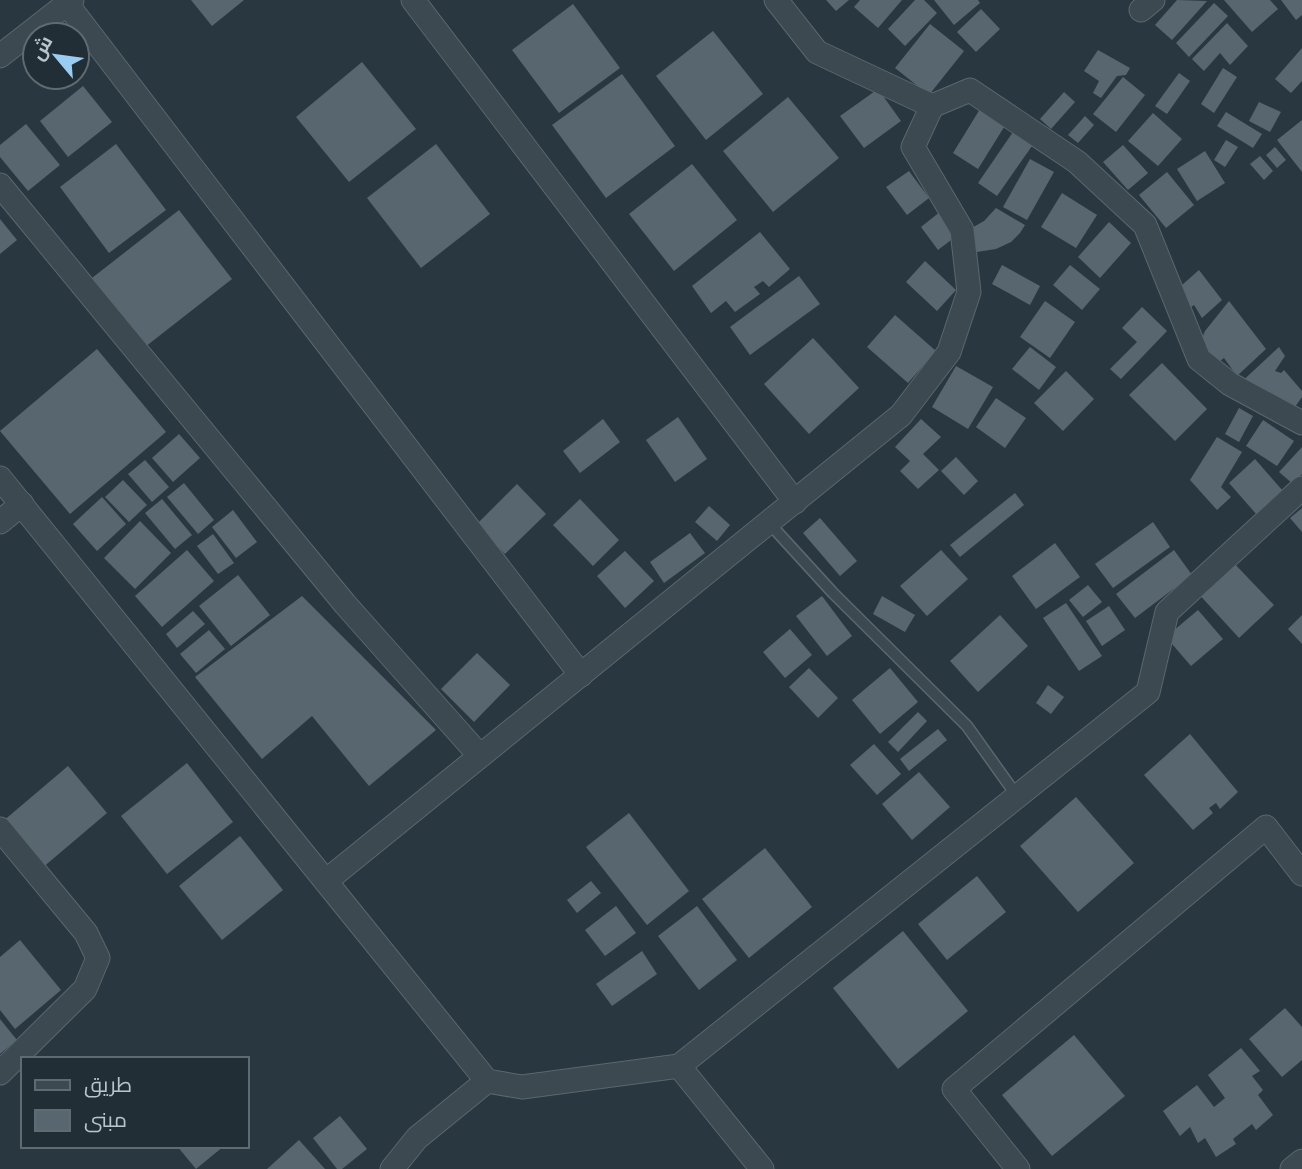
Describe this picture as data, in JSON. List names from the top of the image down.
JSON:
{
  "legend": ["طريق", "مبنى"],
  "north": "top left"
}
